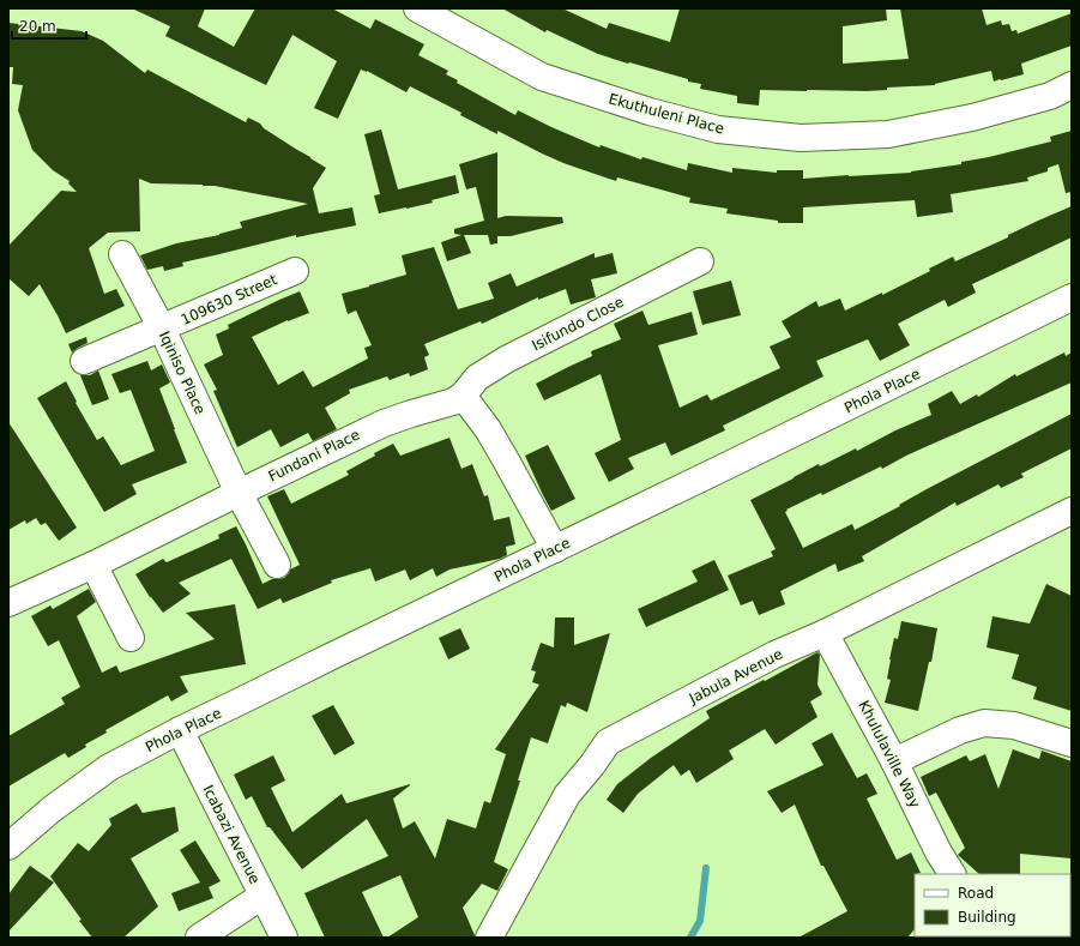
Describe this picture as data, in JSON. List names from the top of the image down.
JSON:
{
  "streets": {
    "street": [
      "Ekuthuleni Place",
      "109630 Street",
      "Isifundo Close",
      "Iqiniso Place",
      "Phola Place",
      "Fundani Place",
      "Jabula Avenue",
      "Khululaville Way",
      "Icabazi Avenue"
    ]
  },
  "crossings": [
    ["109630 Street", "Iqiniso Place"],
    ["Isifundo Close", "Fundani Place"],
    ["Iqiniso Place", "Fundani Place"],
    ["Phola Place", "Icabazi Avenue"],
    ["Jabula Avenue", "Khululaville Way"]
  ],
  "legend": ["Road", "Building"],
  "scale_bar": "20 m"
}
